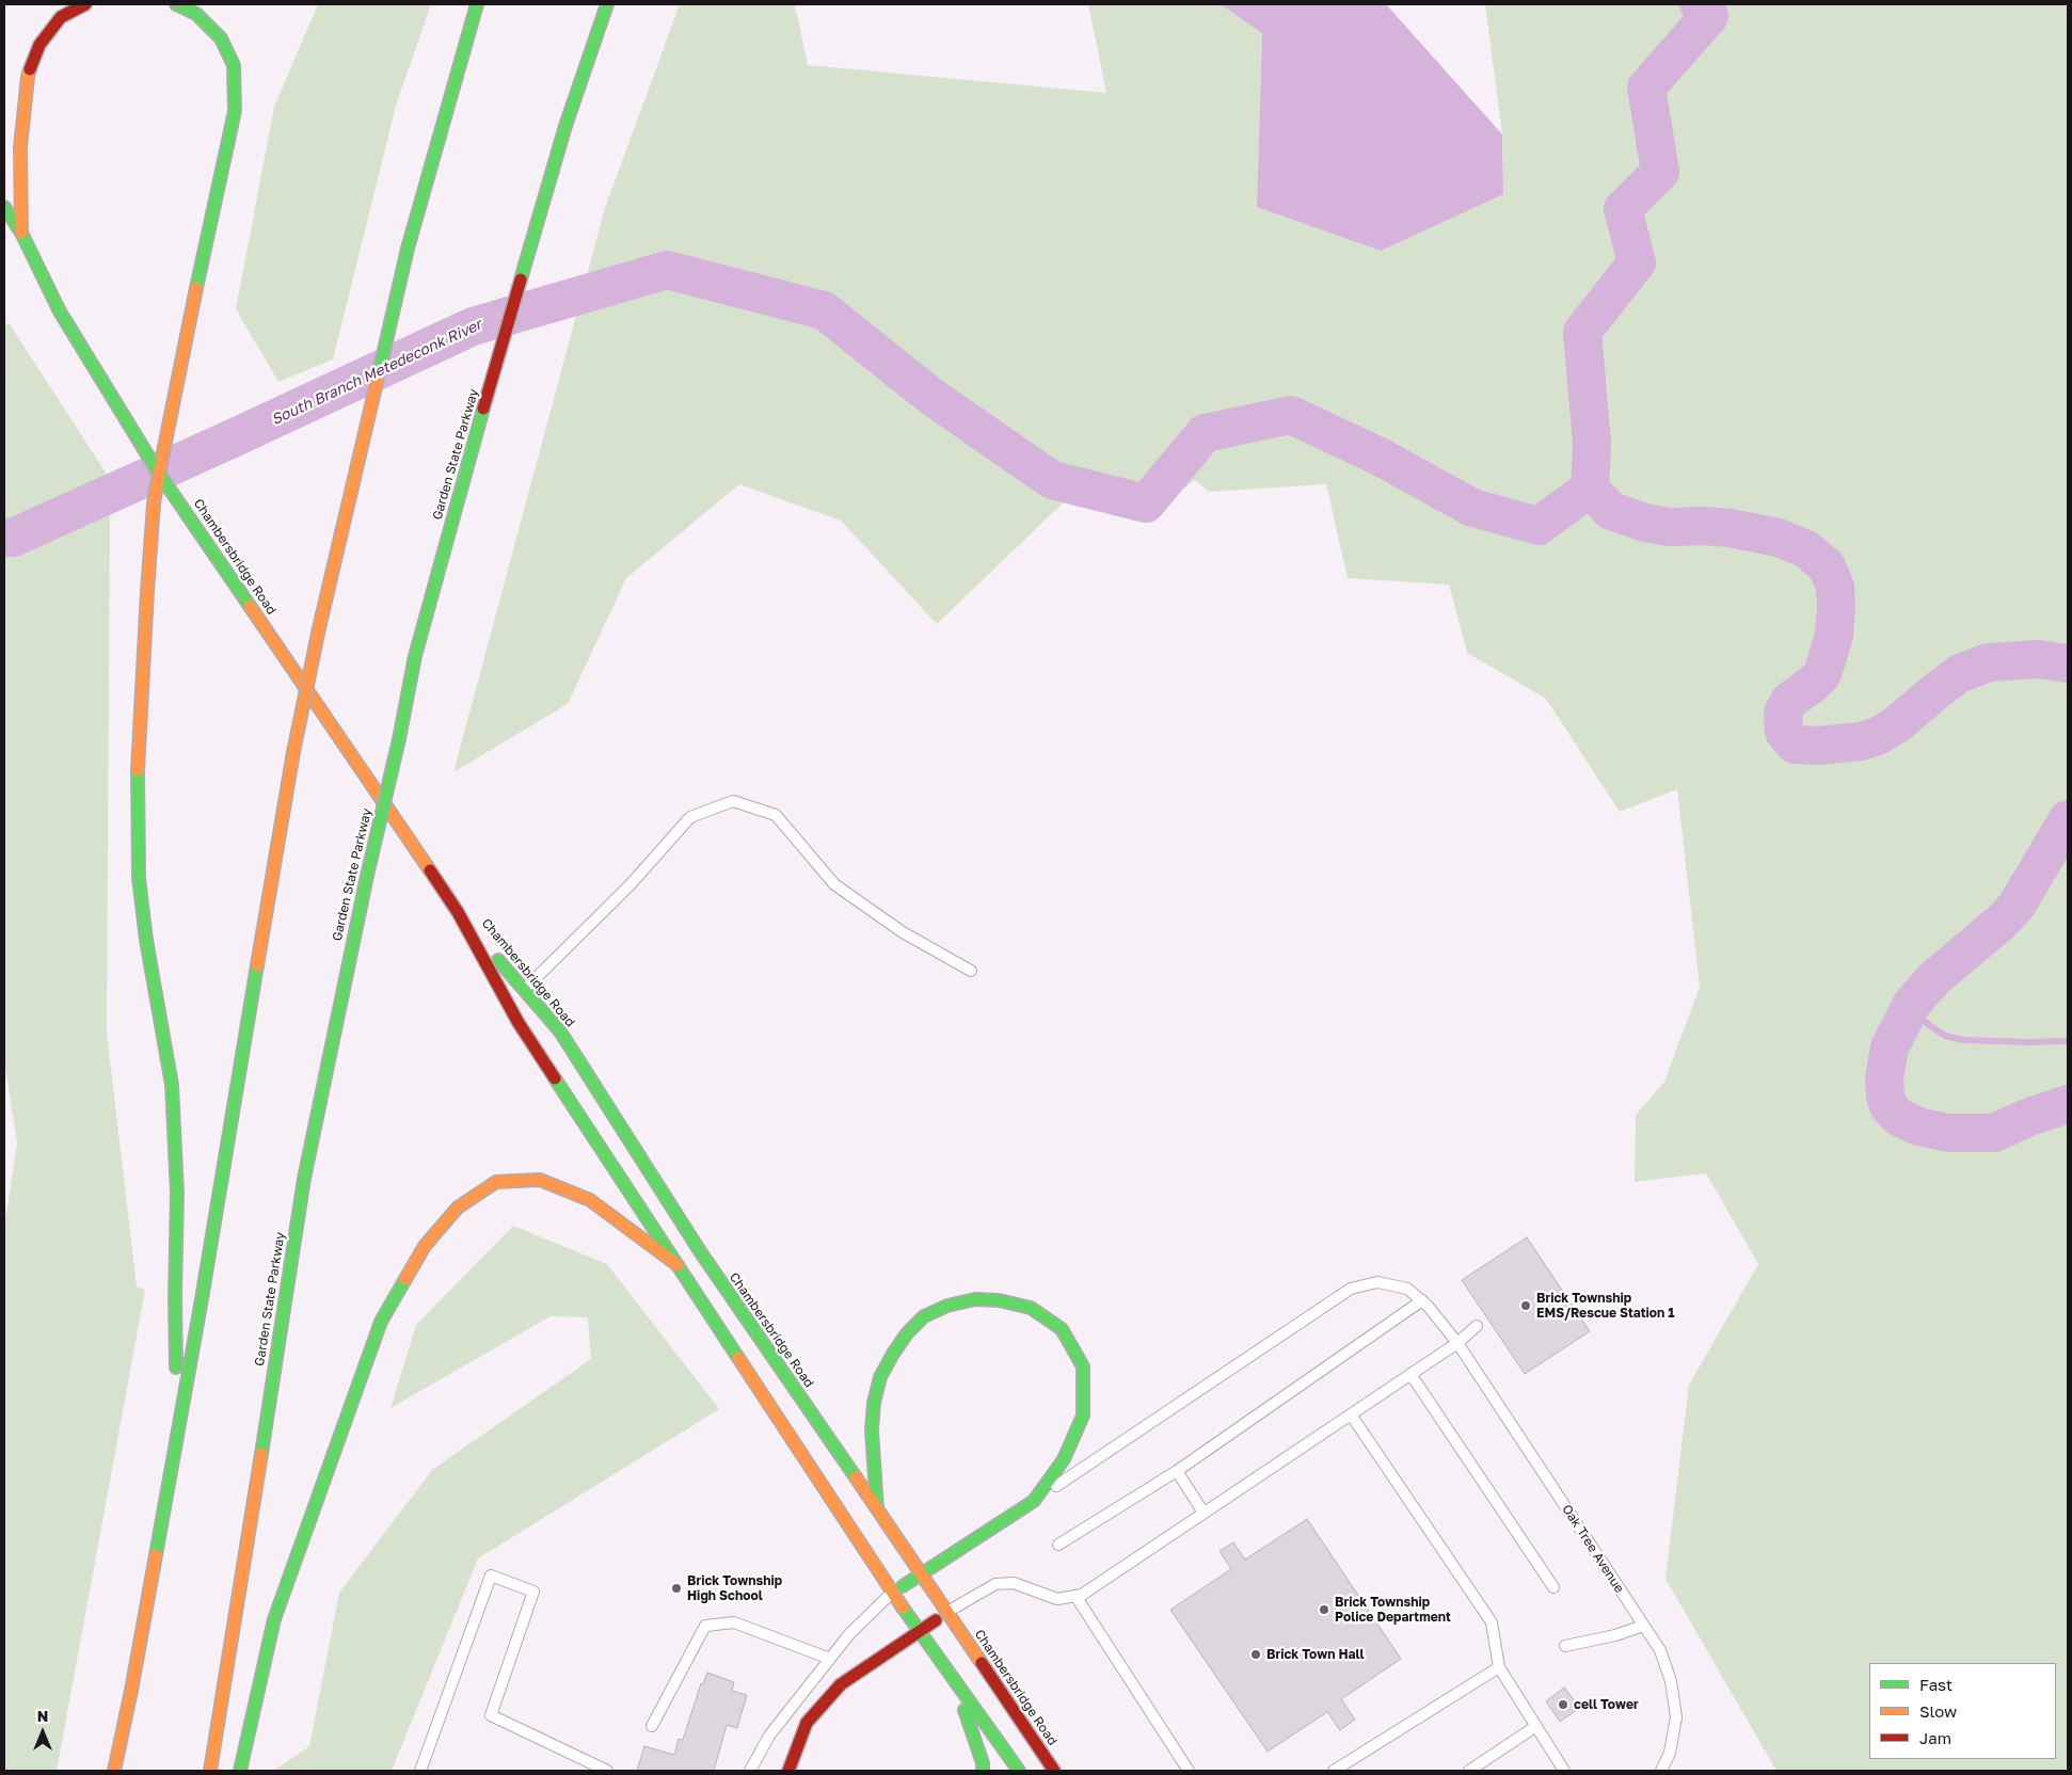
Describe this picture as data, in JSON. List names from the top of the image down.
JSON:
{
  "streets": {
    "main road": ["Garden State Parkway", "Chambersbridge Road"],
    "lane": ["Oak Tree Avenue"]
  },
  "water": ["South Branch Metedeconk River"],
  "places": [
    "Brick Township EMS/Rescue Station 1",
    "Brick Township High School",
    "Brick Township Police Department",
    "Brick Town Hall",
    "cell Tower"
  ],
  "legend": ["Fast", "Slow", "Jam"],
  "north": "top"
}
